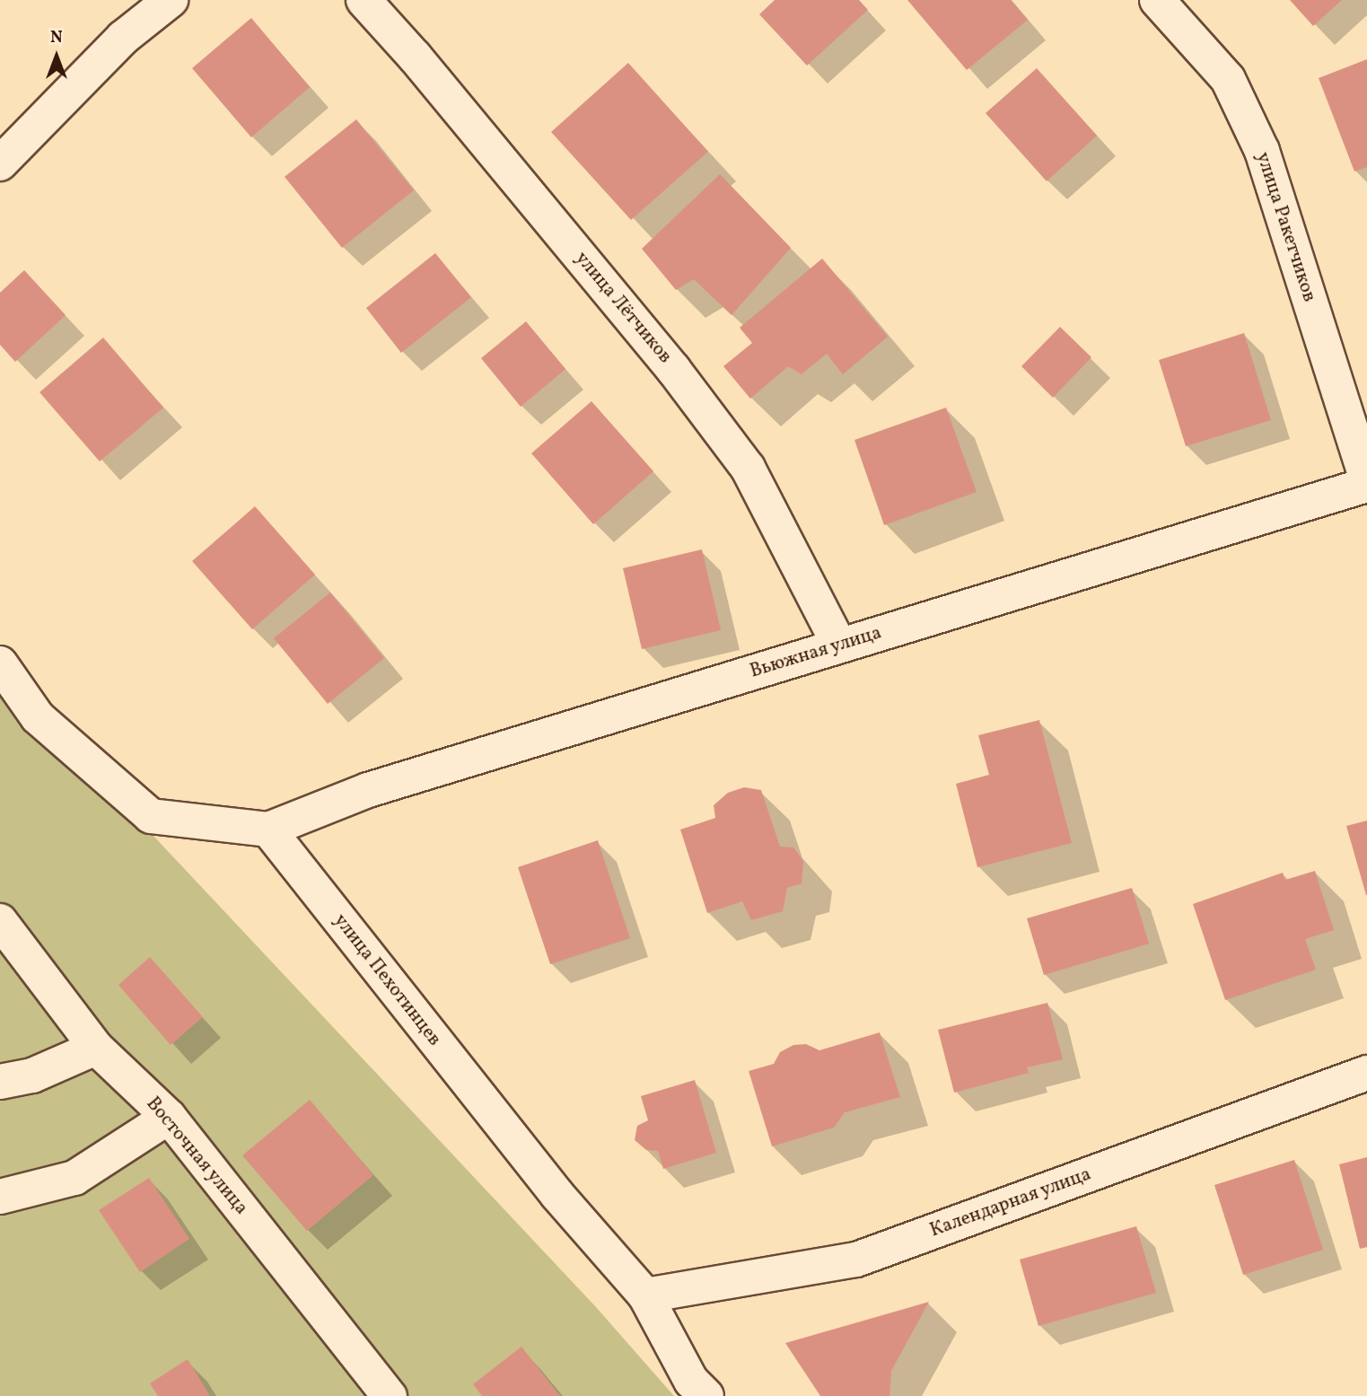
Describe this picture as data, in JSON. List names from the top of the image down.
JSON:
{
  "streets": {
    "street": [
      "улица Ракетчиков",
      "улица Лётчиков",
      "Вьюжная улица",
      "улица Пехотинцев",
      "Восточная улица",
      "Календарная улица"
    ]
  },
  "crossings": [
    ["улица Ракетчиков", "Вьюжная улица"],
    ["улица Лётчиков", "Вьюжная улица"],
    ["Вьюжная улица", "улица Пехотинцев"],
    ["улица Пехотинцев", "Календарная улица"]
  ],
  "north": "top"
}
